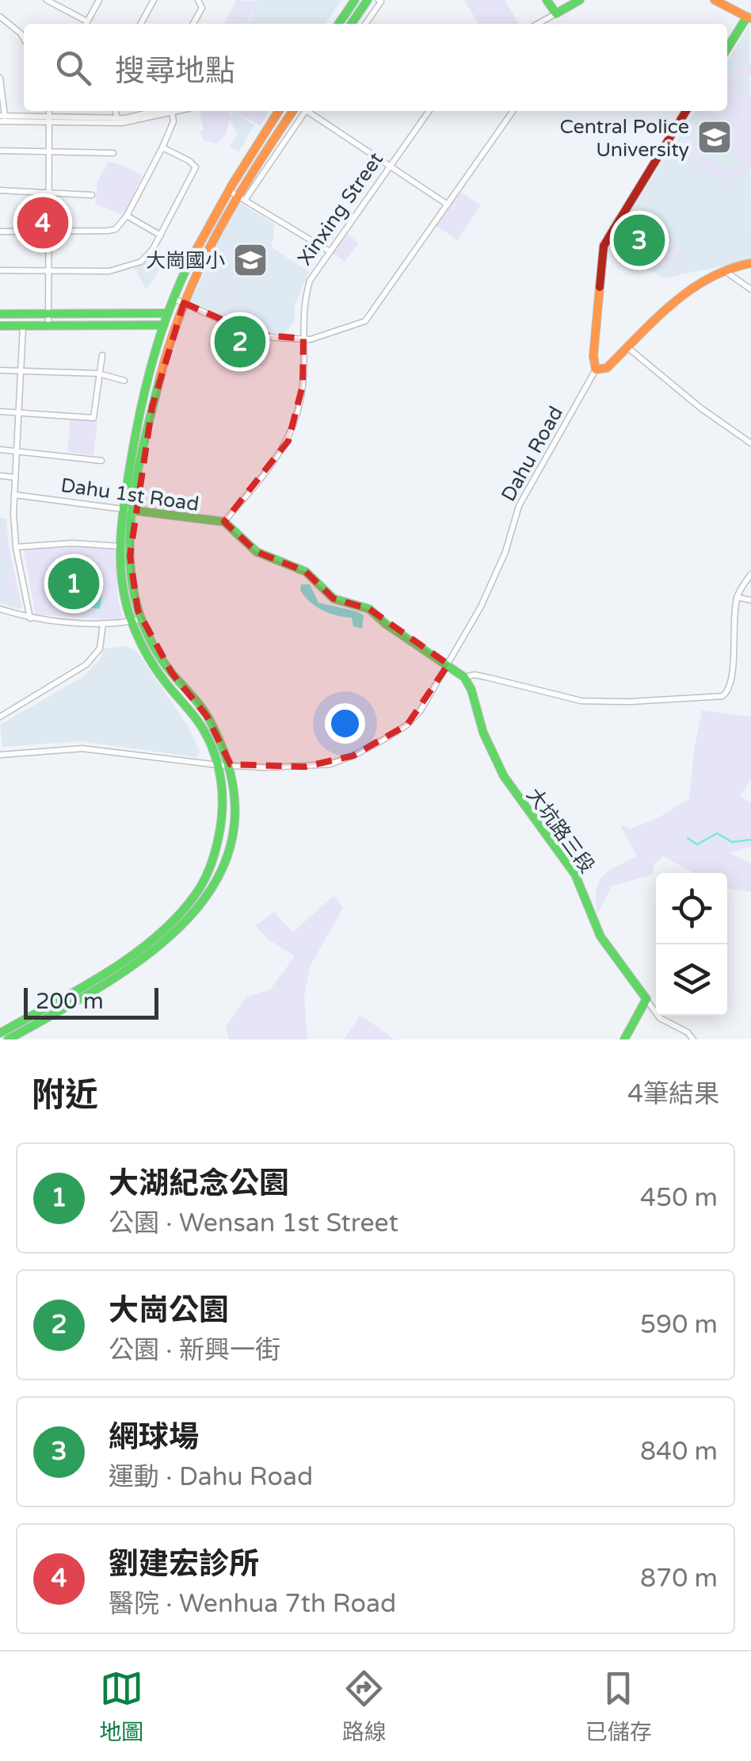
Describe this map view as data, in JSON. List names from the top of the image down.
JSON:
{
  "streets": {
    "street": [
      "Xinxing Street",
      "Dahu Road",
      "Dahu 1st Road",
      "大坑路三段"
    ]
  },
  "crossings": [
    ["Xinxing Street", "Dahu 1st Road"]
  ],
  "places": {
    "school or university": ["Central Police University", "大崗國小"]
  },
  "scale_bar": "200 m",
  "page": {
    "search": "搜尋地點",
    "pins": [
      "4",
      "3",
      "2",
      "1"
    ],
    "scale": "200 m",
    "heading": ["附近", "4筆結果"],
    "list": [
      {
        "mark": "1",
        "name": "大湖紀念公園",
        "note": "公園 · Wensan 1st Street",
        "value": "450 m"
      },
      {
        "mark": "2",
        "name": "大崗公園",
        "note": "公園 · 新興一街",
        "value": "590 m"
      },
      {
        "mark": "3",
        "name": "網球場",
        "note": "運動 · Dahu Road",
        "value": "840 m"
      },
      {
        "mark": "4",
        "name": "劉建宏診所",
        "note": "醫院 · Wenhua 7th Road",
        "value": "870 m"
      }
    ],
    "nav": ["地圖", "路線", "已儲存"]
  }
}
